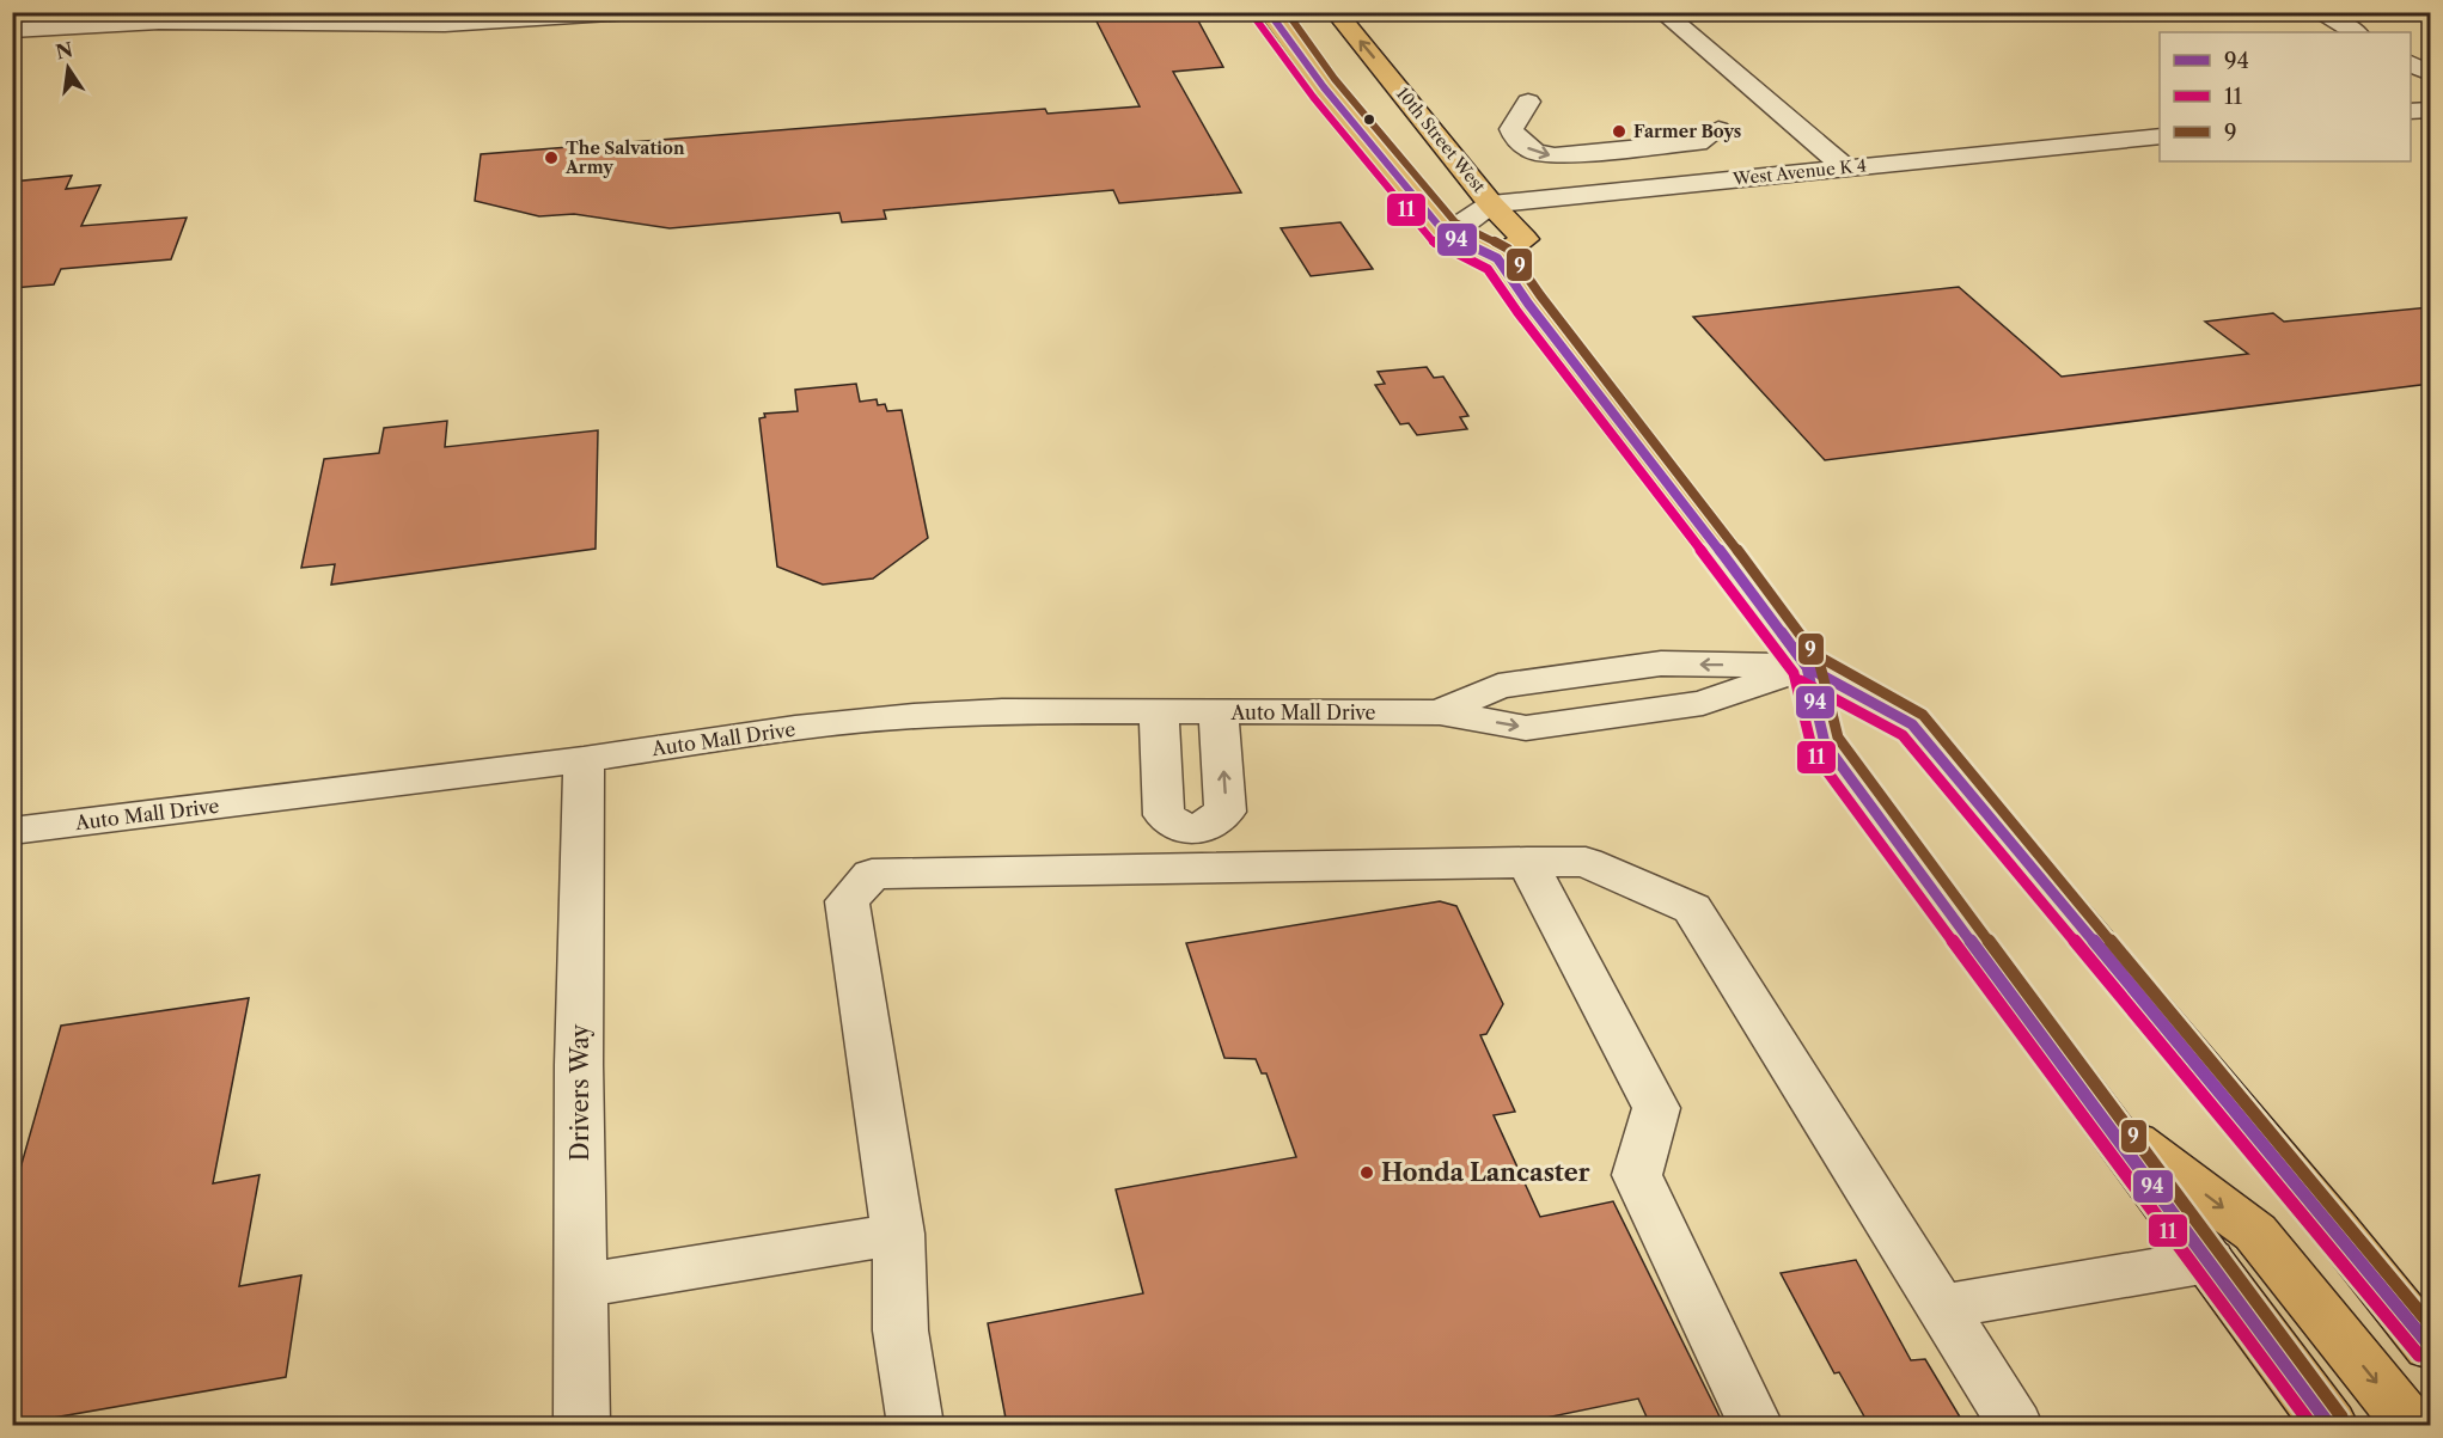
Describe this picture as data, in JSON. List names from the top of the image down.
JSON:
{
  "streets": {
    "main road": ["10th Street West"],
    "street": ["West Avenue K 4", "Auto Mall Drive", "Drivers Way"]
  },
  "crossings": [
    ["10th Street West", "West Avenue K 4"],
    ["Auto Mall Drive", "Drivers Way"]
  ],
  "places": ["Farmer Boys", "The Salvation Army", "Honda Lancaster"],
  "lines": ["transit line 94", "transit line 9", "transit line 11"],
  "legend": ["94", "11", "9"],
  "north": "top"
}
